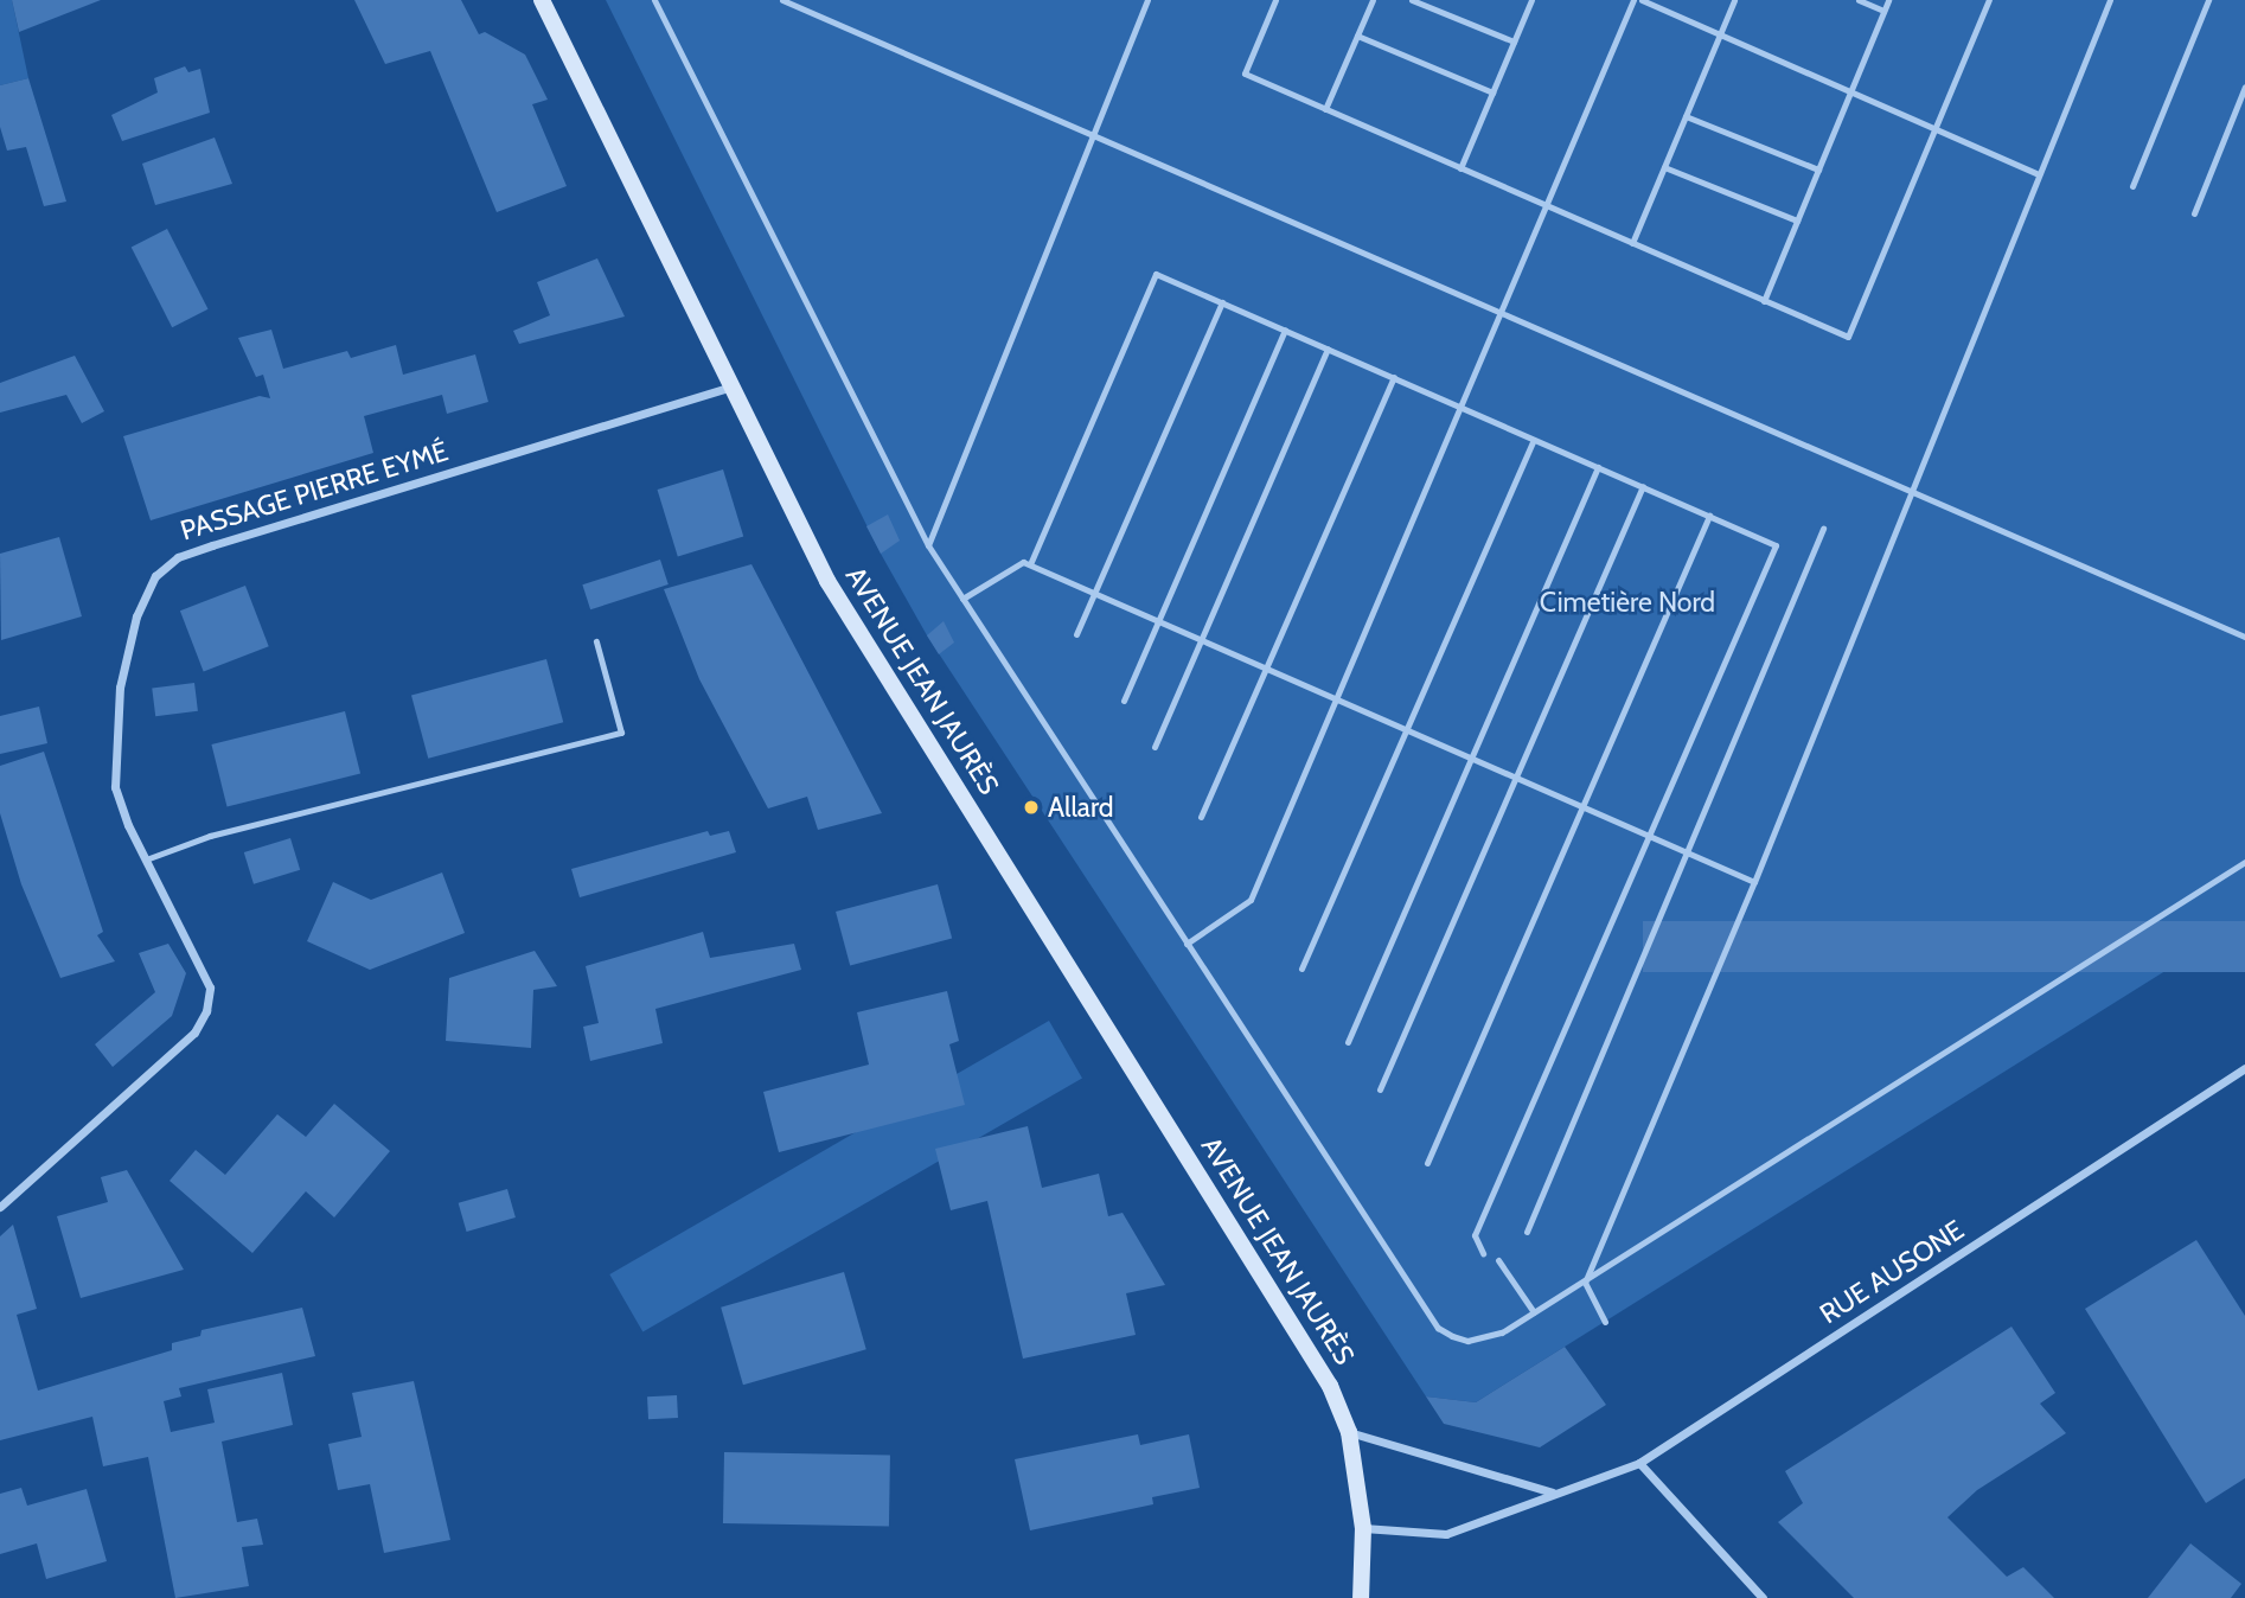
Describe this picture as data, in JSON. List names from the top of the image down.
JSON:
{
  "streets": {
    "street": ["PASSAGE PIERRE EYMÉ", "AVENUE JEAN JAURÈS", "RUE AUSONE"]
  },
  "crossings": [
    ["PASSAGE PIERRE EYMÉ", "AVENUE JEAN JAURÈS"],
    ["AVENUE JEAN JAURÈS", "RUE AUSONE"]
  ],
  "parks": ["Cimetière Nord"],
  "places": ["Allard"]
}
